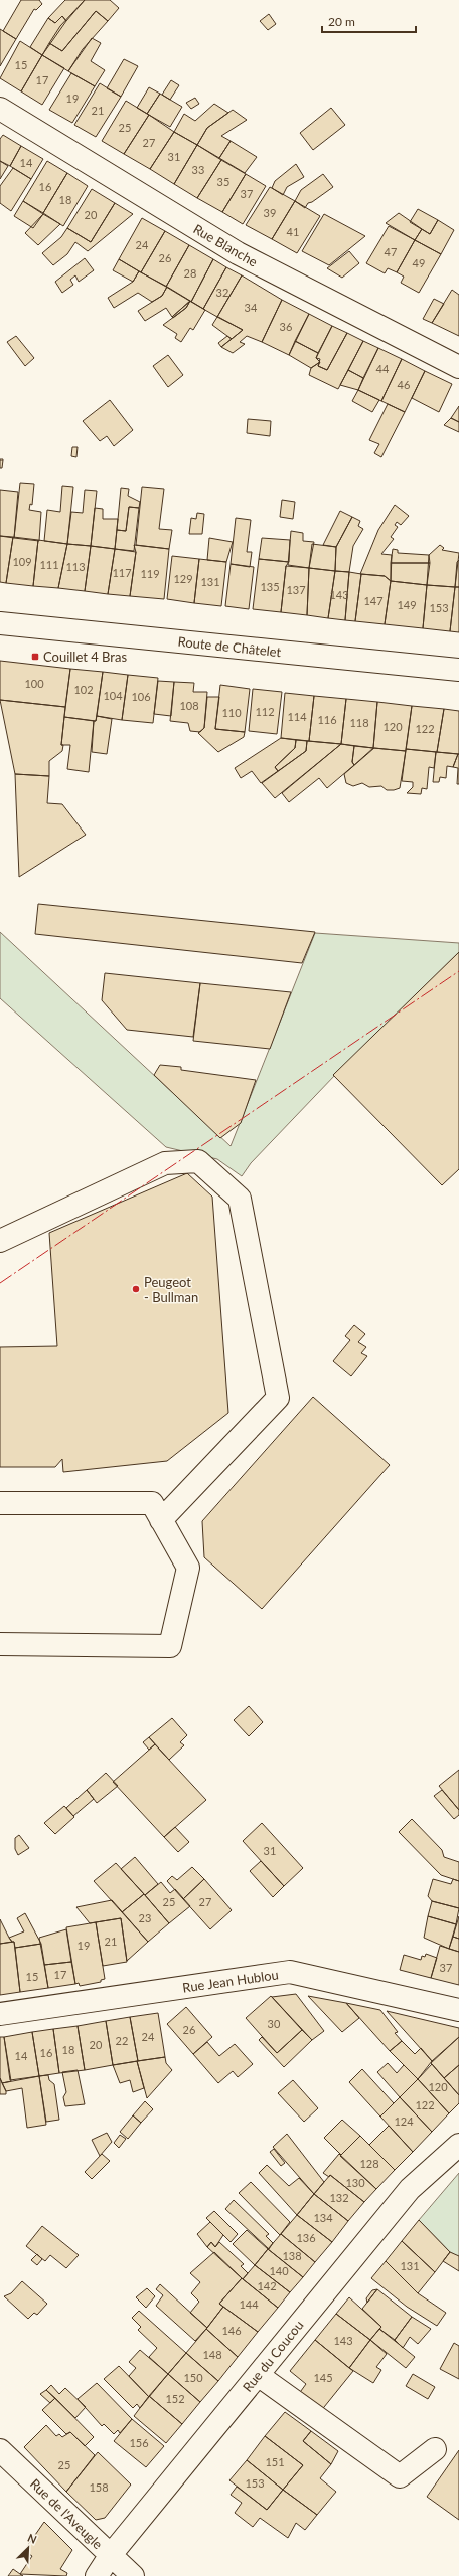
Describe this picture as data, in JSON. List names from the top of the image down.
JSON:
{
  "streets": {
    "street": [
      "Rue Blanche",
      "Route de Châtelet",
      "Rue Jean Hublou",
      "Rue du Coucou",
      "Rue de l'Aveugle"
    ]
  },
  "crossings": [
    ["Rue du Coucou", "Rue de l'Aveugle"]
  ],
  "places": {
    "transit": ["Couillet 4 Bras"],
    "other": ["Peugeot - Bullman"]
  },
  "house_numbers": [
    "15",
    "17",
    "19",
    "21",
    "25",
    "27",
    "31",
    "14",
    "33",
    "35",
    "16",
    "37",
    "18",
    "39",
    "20",
    "41",
    "24",
    "47",
    "26",
    "49",
    "28",
    "32",
    "34",
    "36",
    "44",
    "46",
    "109",
    "111",
    "113",
    "117",
    "119",
    "129",
    "131",
    "135",
    "137",
    "143",
    "147",
    "149",
    "153",
    "100",
    "102",
    "104",
    "106",
    "108",
    "112",
    "110",
    "114",
    "116",
    "118",
    "120",
    "122",
    "31",
    "25",
    "27",
    "23",
    "21",
    "19",
    "37",
    "17",
    "15",
    "30",
    "26",
    "24",
    "22",
    "20",
    "18",
    "16",
    "14",
    "120",
    "122",
    "124",
    "128",
    "130",
    "132",
    "134",
    "136",
    "138",
    "131",
    "140",
    "142",
    "144",
    "146",
    "143",
    "148",
    "150",
    "145",
    "152",
    "156",
    "151",
    "25",
    "153",
    "158"
  ],
  "scale_bar": "20 m",
  "north": "top right"
}
